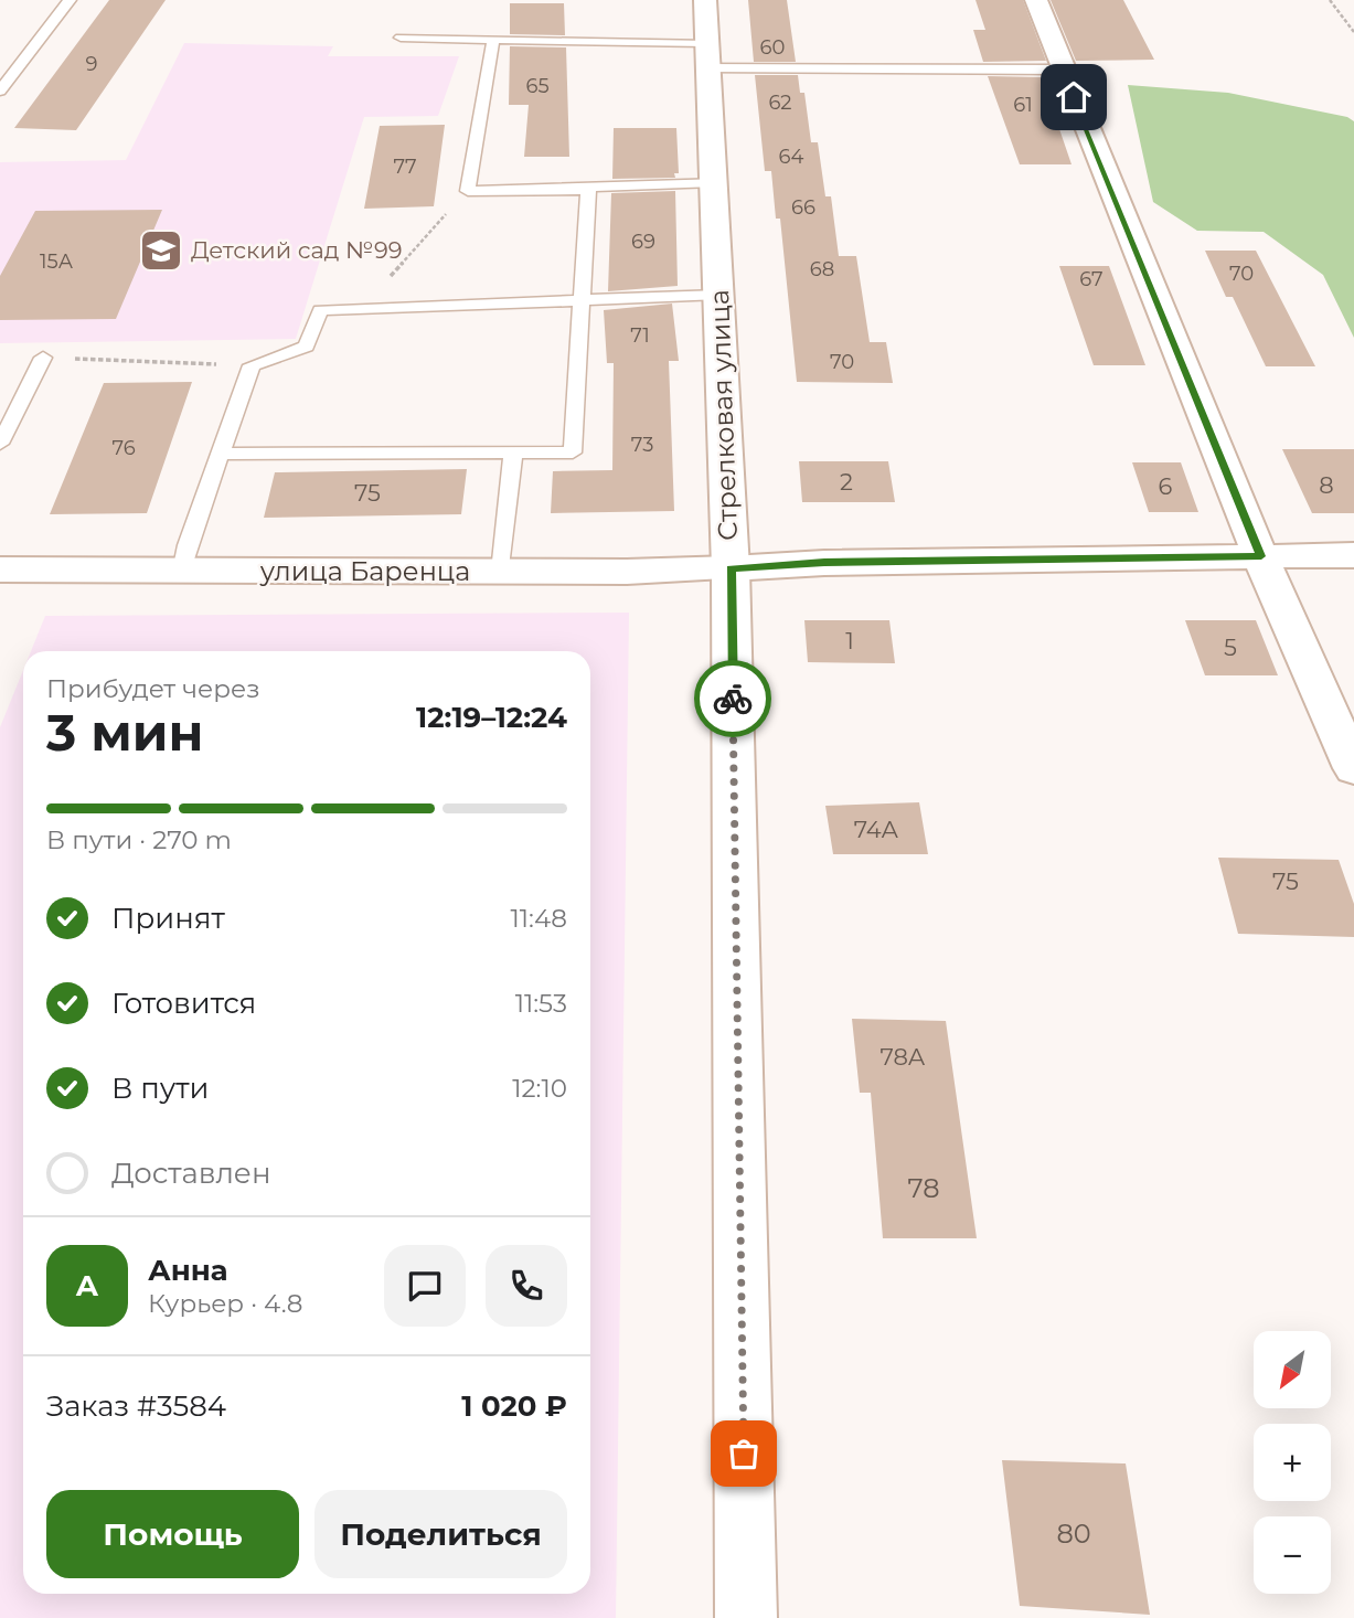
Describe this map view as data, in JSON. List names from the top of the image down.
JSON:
{
  "streets": {
    "street": ["Стрелковая улица", "улица Баренца"]
  },
  "crossings": [
    ["Стрелковая улица", "улица Баренца"]
  ],
  "places": {
    "school or university": ["Детский сад №99"]
  },
  "house_numbers": [
    "60",
    "9",
    "65",
    "62",
    "61",
    "64",
    "77",
    "66",
    "69",
    "15А",
    "68",
    "70",
    "67",
    "71",
    "70",
    "73",
    "76",
    "2",
    "8",
    "6",
    "75",
    "1",
    "5",
    "74А",
    "75",
    "78А",
    "78",
    "80"
  ],
  "north": "bottom left",
  "page": {
    "heading": ["3 мин", "Прибудет через", "12:19–12:24"],
    "panel": [
      "Анна",
      "Курьер · 4.8",
      "Заказ #3584",
      "1 020 ₽"
    ],
    "bar": "В пути · 270 m",
    "list": [
      ["Принят", "11:48"],
      ["Готовится", "11:53"],
      ["В пути", "12:10"],
      "Доставлен"
    ],
    "round": "А",
    "map_buttons": ["+", "−"],
    "buttons": ["Помощь", "Поделиться"]
  }
}
